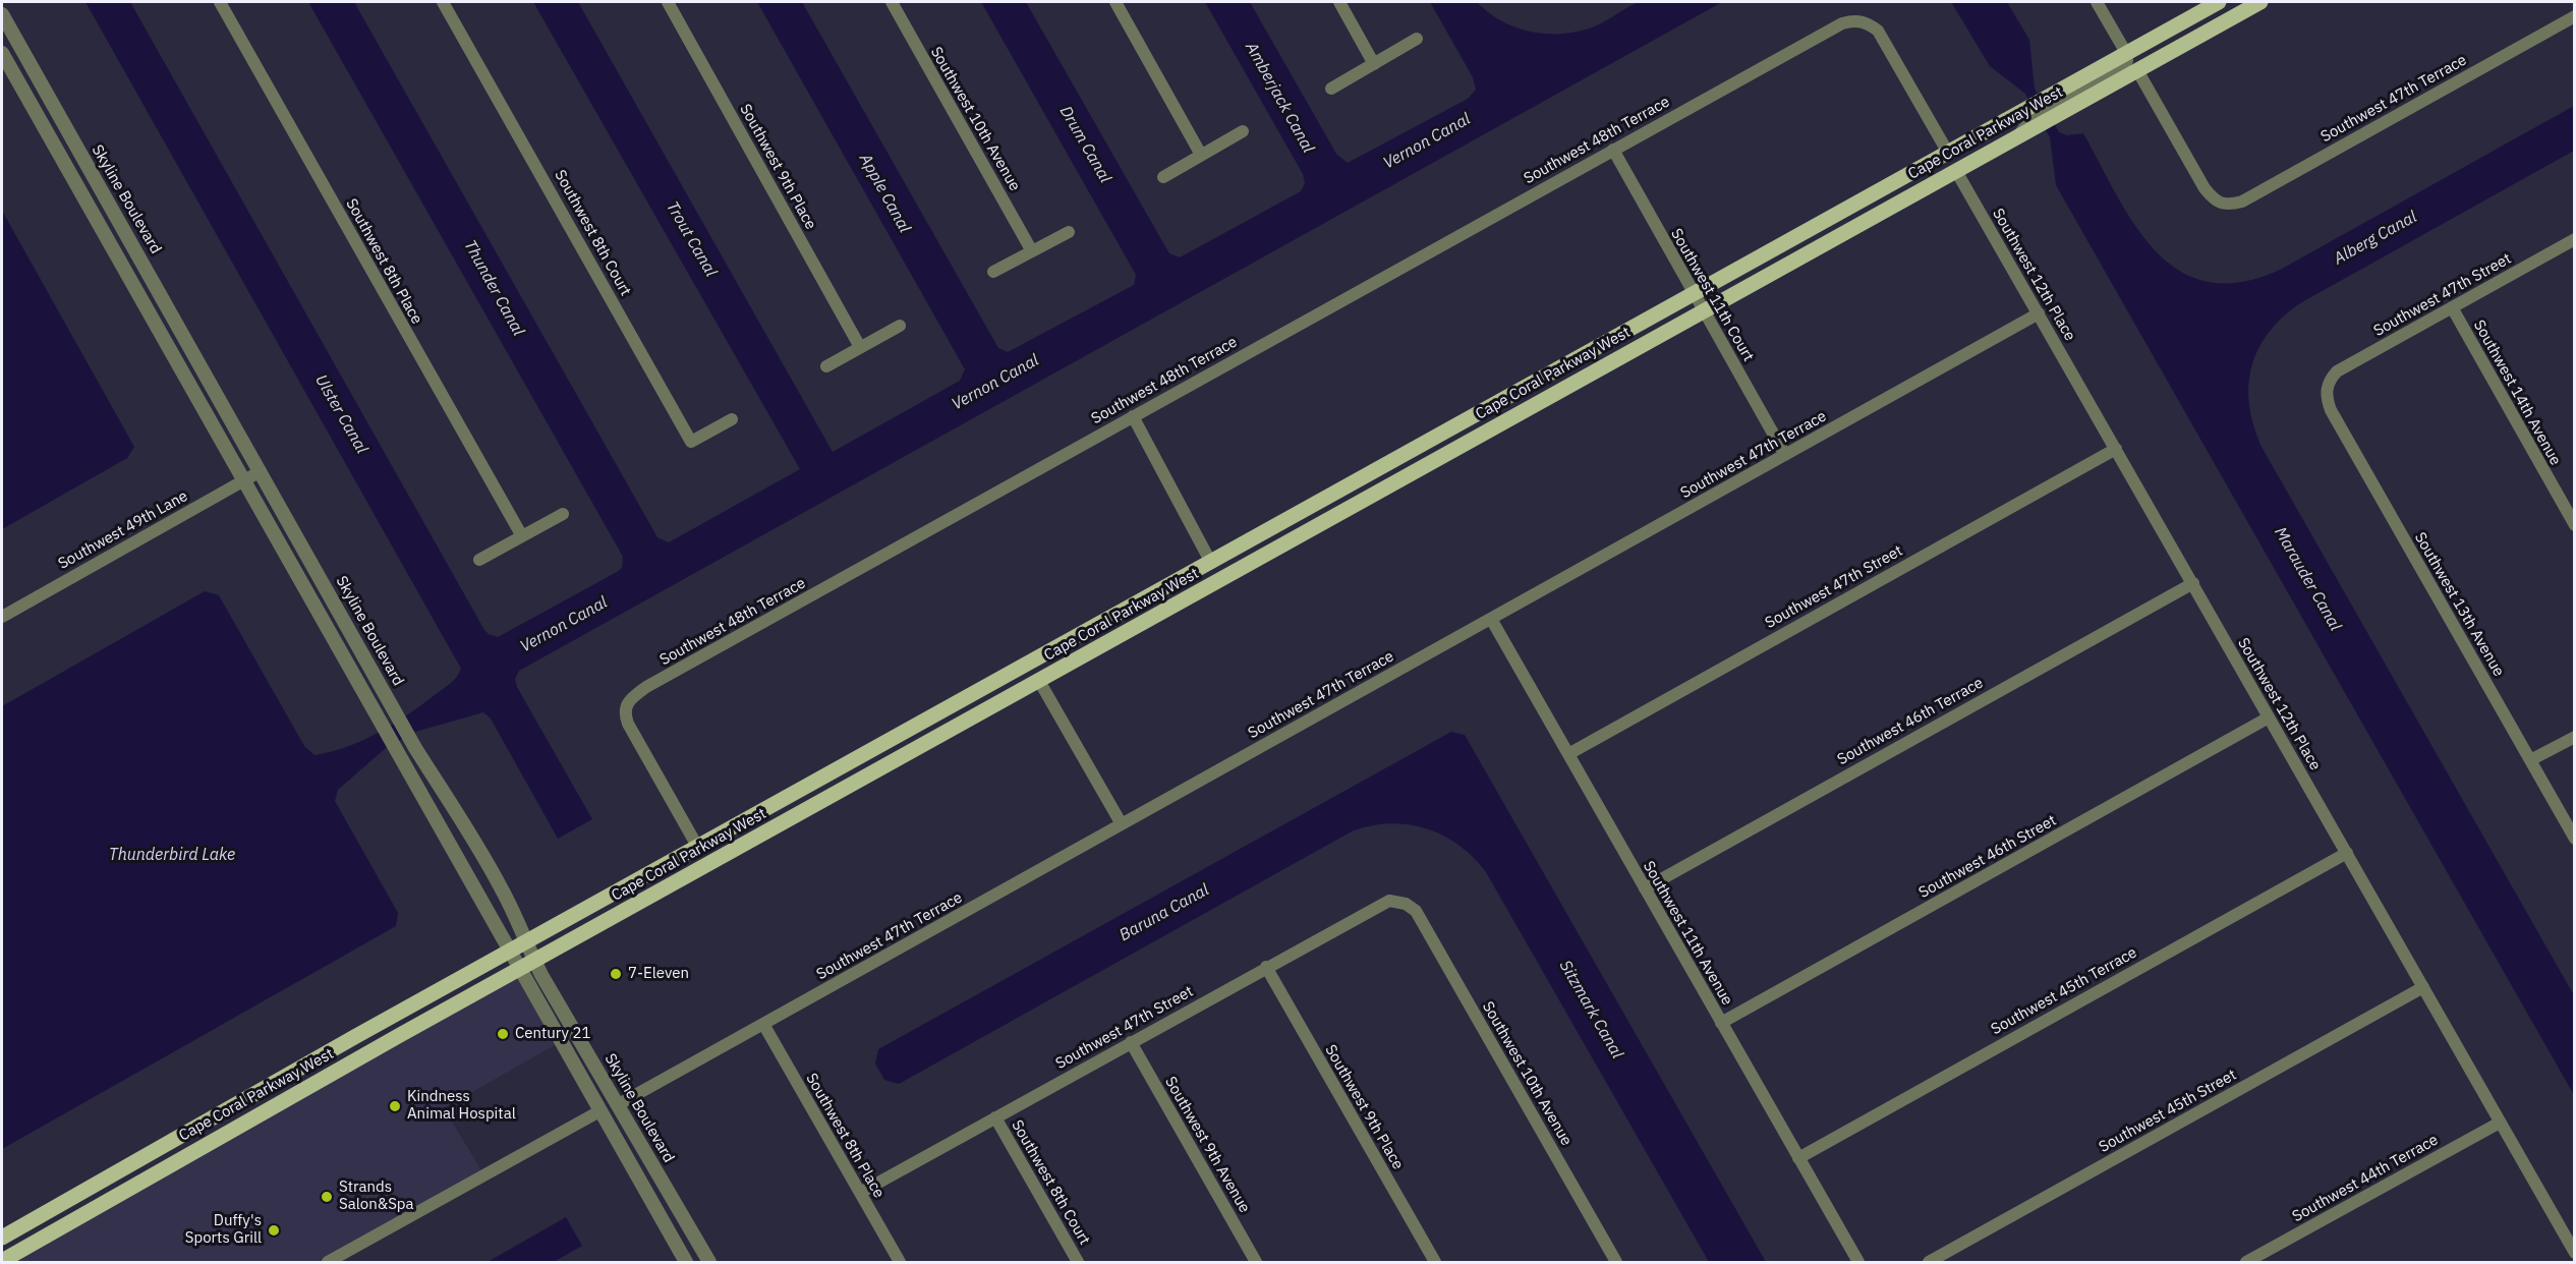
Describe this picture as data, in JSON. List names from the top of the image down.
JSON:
{
  "streets": {
    "main road": ["Cape Coral Parkway West"],
    "street": [
      "Southwest 47th Terrace",
      "Southwest 10th Avenue",
      "Southwest 48th Terrace",
      "Southwest 9th Place",
      "Skyline Boulevard",
      "Southwest 8th Court",
      "Southwest 8th Place",
      "Southwest 12th Place",
      "Southwest 11th Court",
      "Southwest 47th Street",
      "Southwest 14th Avenue",
      "Southwest 49th Lane",
      "Southwest 13th Avenue",
      "Southwest 46th Terrace",
      "Southwest 46th Street",
      "Southwest 11th Avenue",
      "Southwest 45th Terrace",
      "Southwest 45th Street",
      "Southwest 9th Avenue",
      "Southwest 44th Terrace"
    ]
  },
  "crossings": [
    ["Southwest 47th Terrace", "Cape Coral Parkway West"],
    ["Southwest 47th Terrace", "Skyline Boulevard"],
    ["Southwest 47th Terrace", "Southwest 8th Place"],
    ["Southwest 47th Terrace", "Southwest 12th Place"],
    ["Southwest 47th Terrace", "Southwest 11th Court"],
    ["Southwest 47th Terrace", "Southwest 11th Avenue"],
    ["Southwest 10th Avenue", "Southwest 47th Street"],
    ["Cape Coral Parkway West", "Southwest 48th Terrace"],
    ["Cape Coral Parkway West", "Skyline Boulevard"],
    ["Cape Coral Parkway West", "Southwest 12th Place"],
    ["Cape Coral Parkway West", "Southwest 11th Court"],
    ["Southwest 48th Terrace", "Southwest 11th Court"],
    ["Southwest 9th Place", "Southwest 47th Street"],
    ["Skyline Boulevard", "Southwest 49th Lane"],
    ["Southwest 8th Court", "Southwest 47th Street"],
    ["Southwest 8th Place", "Southwest 47th Street"],
    ["Southwest 12th Place", "Southwest 47th Street"],
    ["Southwest 12th Place", "Southwest 46th Terrace"],
    ["Southwest 12th Place", "Southwest 46th Street"],
    ["Southwest 12th Place", "Southwest 45th Terrace"],
    ["Southwest 12th Place", "Southwest 45th Street"],
    ["Southwest 12th Place", "Southwest 44th Terrace"],
    ["Southwest 47th Street", "Southwest 14th Avenue"],
    ["Southwest 47th Street", "Southwest 13th Avenue"],
    ["Southwest 47th Street", "Southwest 11th Avenue"],
    ["Southwest 47th Street", "Southwest 9th Avenue"],
    ["Southwest 46th Terrace", "Southwest 11th Avenue"],
    ["Southwest 46th Street", "Southwest 11th Avenue"],
    ["Southwest 11th Avenue", "Southwest 45th Terrace"]
  ],
  "water": [
    "Amberjack Canal",
    "Vernon Canal",
    "Drum Canal",
    "Apple Canal",
    "Alberg Canal",
    "Trout Canal",
    "Thunder Canal",
    "Ulster Canal",
    "Marauder Canal",
    "Thunderbird Lake",
    "Baruna Canal",
    "Sitzmark Canal"
  ],
  "places": [
    "7-Eleven",
    "Century 21",
    "Kindness Animal Hospital",
    "Strands Salon&Spa",
    "Duffy's Sports Grill"
  ]
}
